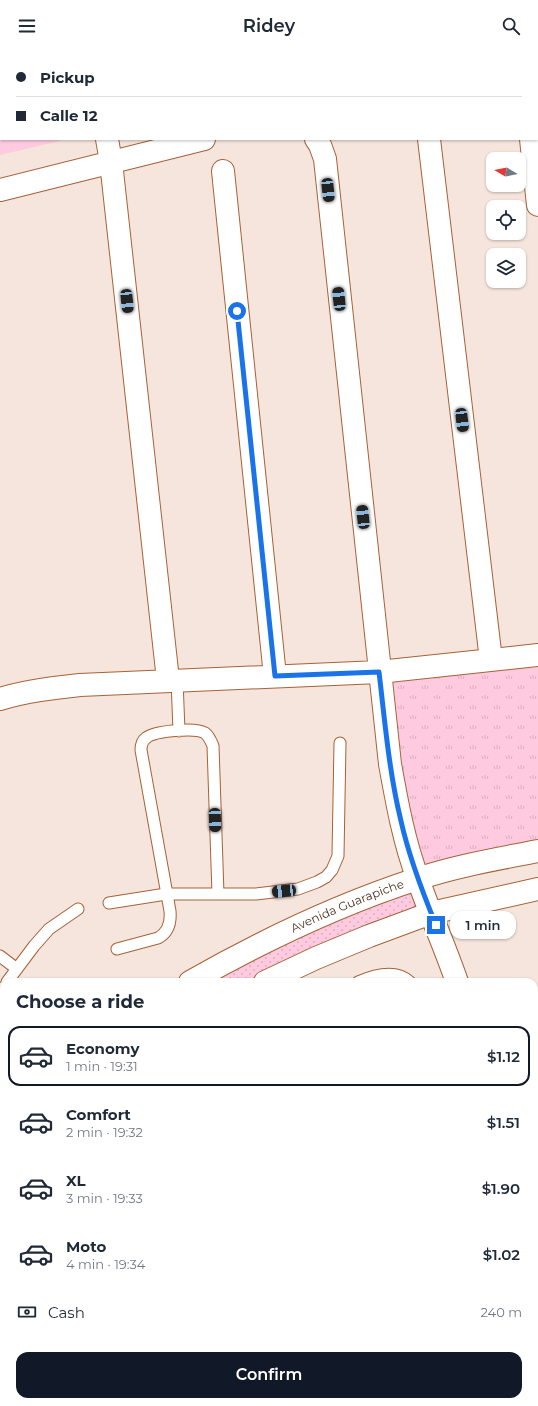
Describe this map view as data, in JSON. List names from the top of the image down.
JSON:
{
  "streets": {
    "street": ["Avenida Guarapiche"]
  },
  "north": "left",
  "page": {
    "header": "Ridey",
    "banner": ["Pickup", "Calle 12"],
    "bubble": "1 min",
    "heading": "Choose a ride",
    "list": [
      {
        "name": "Economy",
        "note": "1 min · 19:31",
        "value": "$1.12"
      },
      {
        "name": "Comfort",
        "note": "2 min · 19:32",
        "value": "$1.51"
      },
      {
        "name": "XL",
        "note": "3 min · 19:33",
        "value": "$1.90"
      },
      {
        "name": "Moto",
        "note": "4 min · 19:34",
        "value": "$1.02"
      }
    ],
    "pay": ["Cash", "240 m"],
    "buttons": "Confirm"
  }
}
